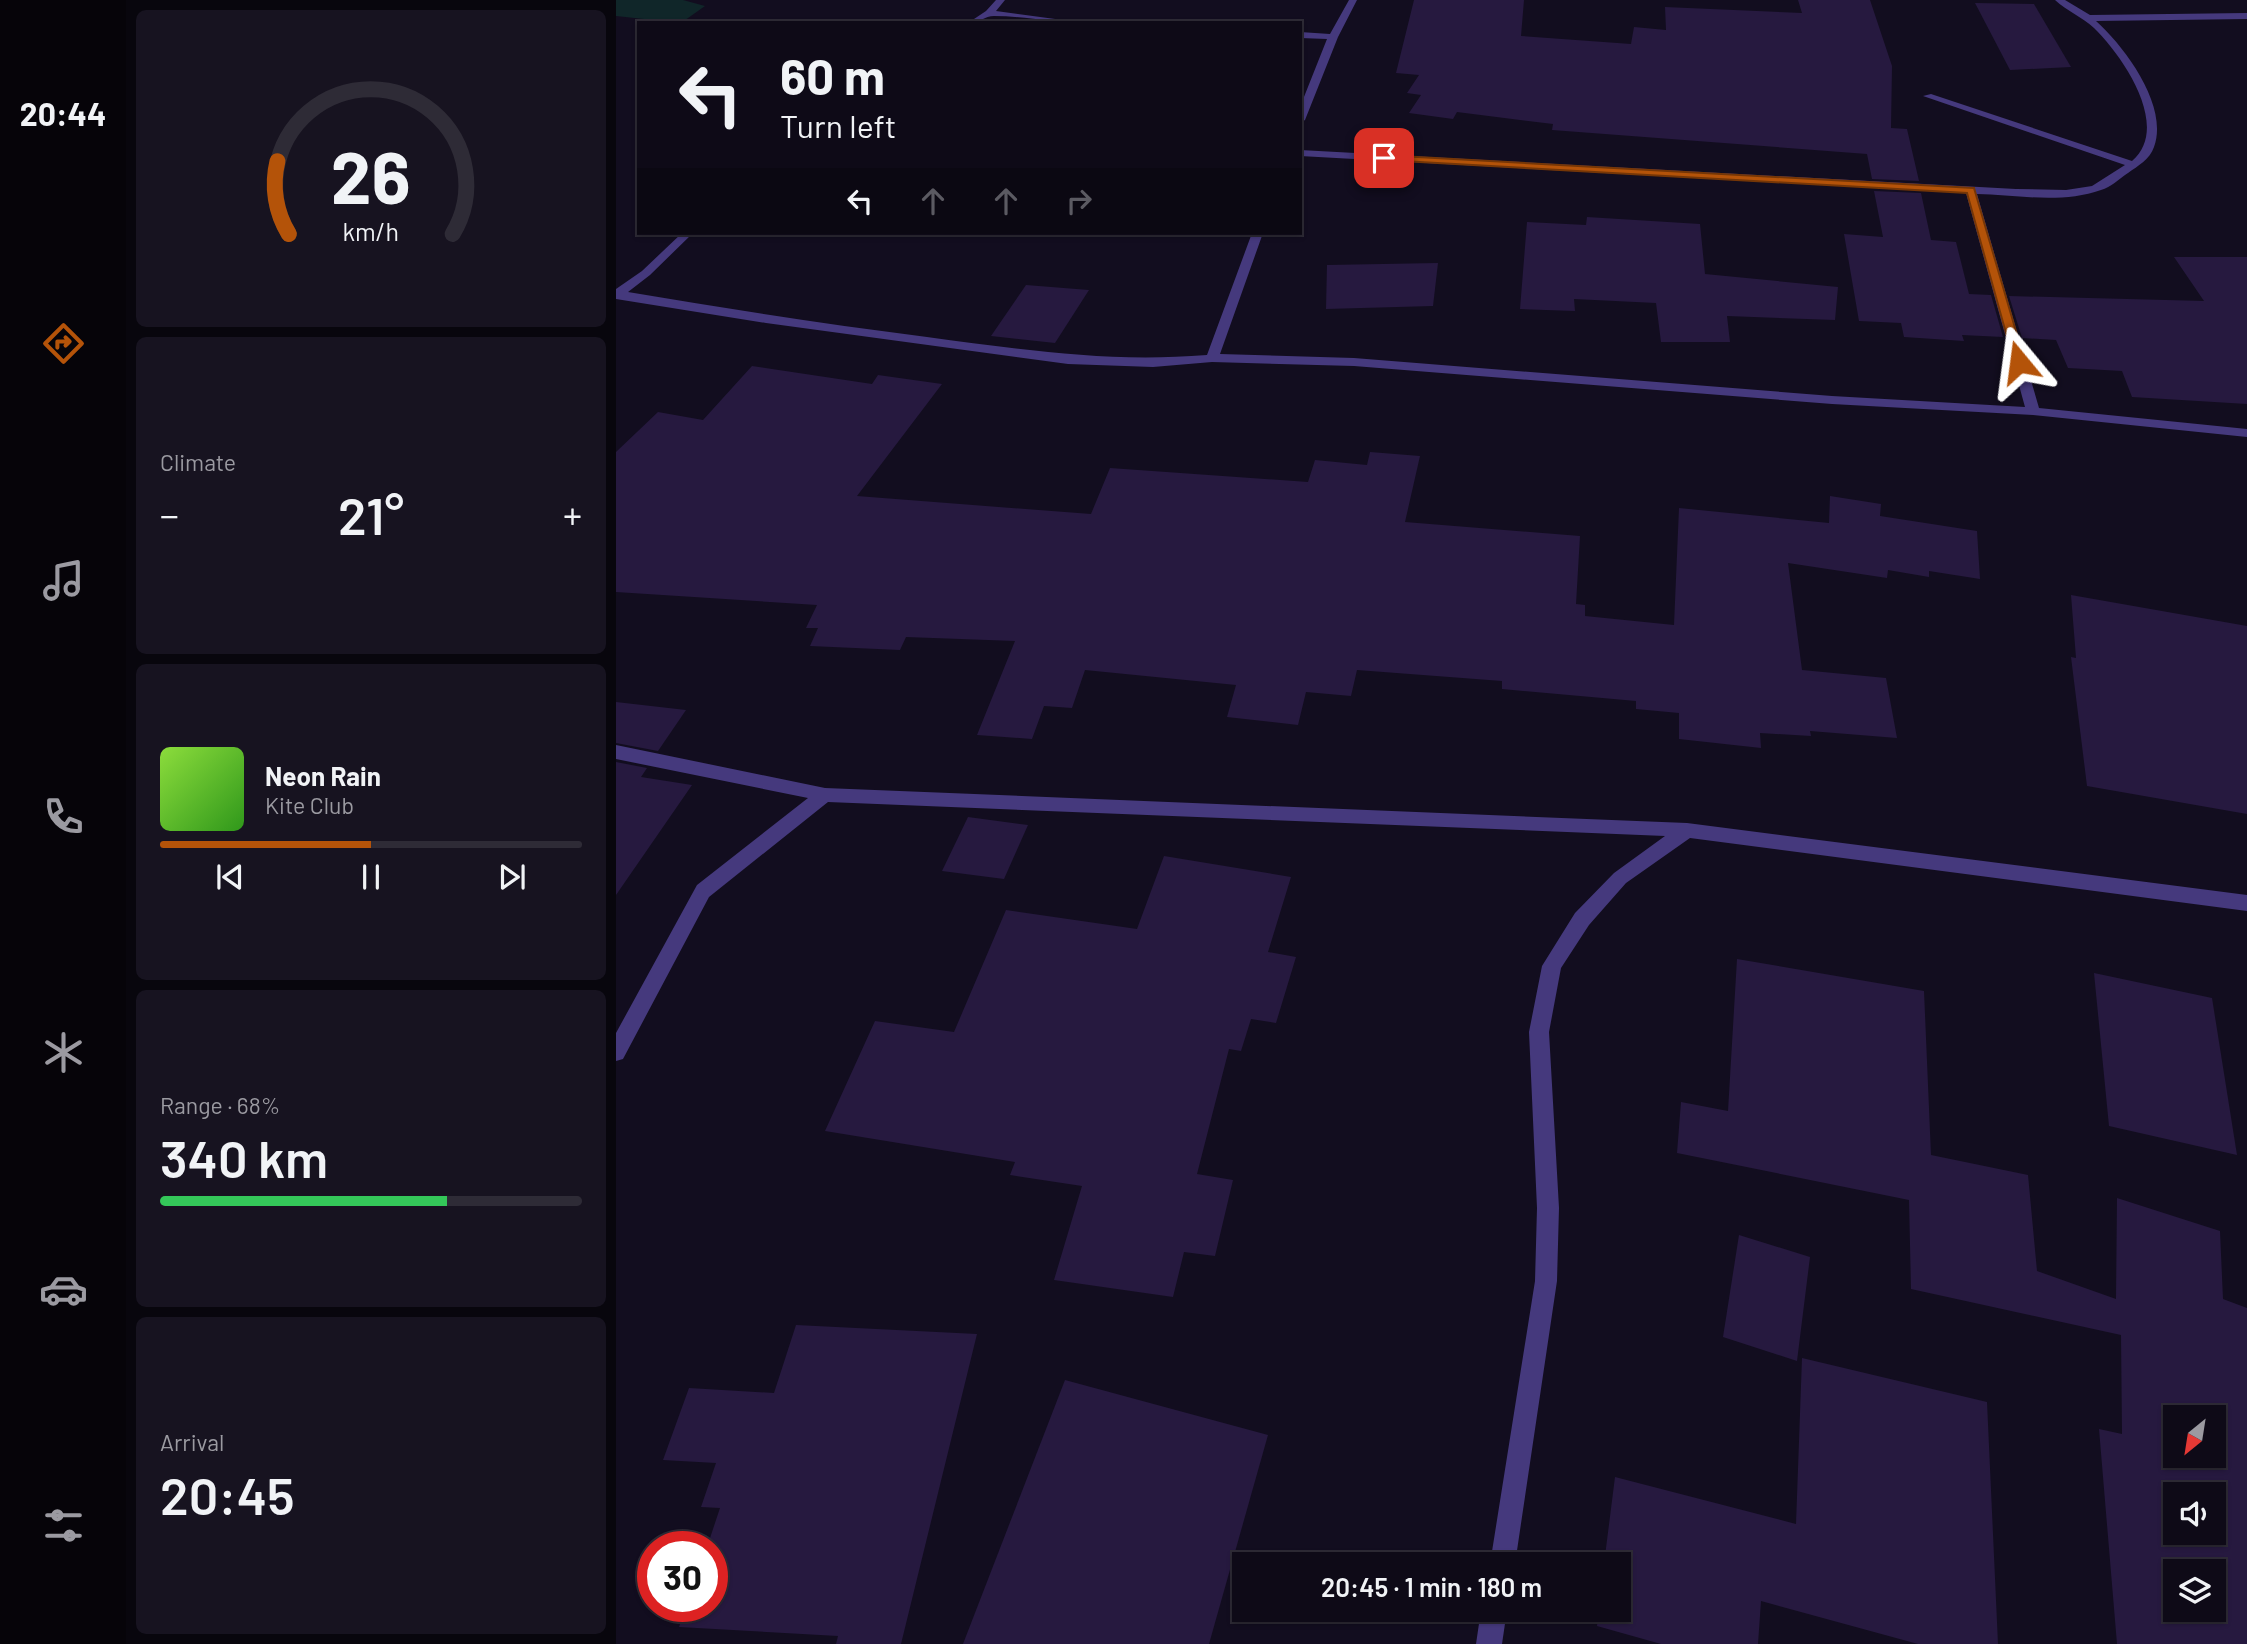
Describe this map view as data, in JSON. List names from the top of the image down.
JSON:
{
  "north": "bottom left",
  "page": {
    "tabs": "20:44",
    "turn": ["60 m", "Turn left"],
    "tile": [
      "Climate",
      ["Range · 68%", "340 km"],
      ["Arrival", "20:45"]
    ],
    "heat": ["−", "21°", "+"],
    "song": ["Neon Rain", "Kite Club"],
    "limit": "30",
    "trip": "20:45 · 1 min · 180 m",
    "gauge": ["26", "km/h"]
  }
}
